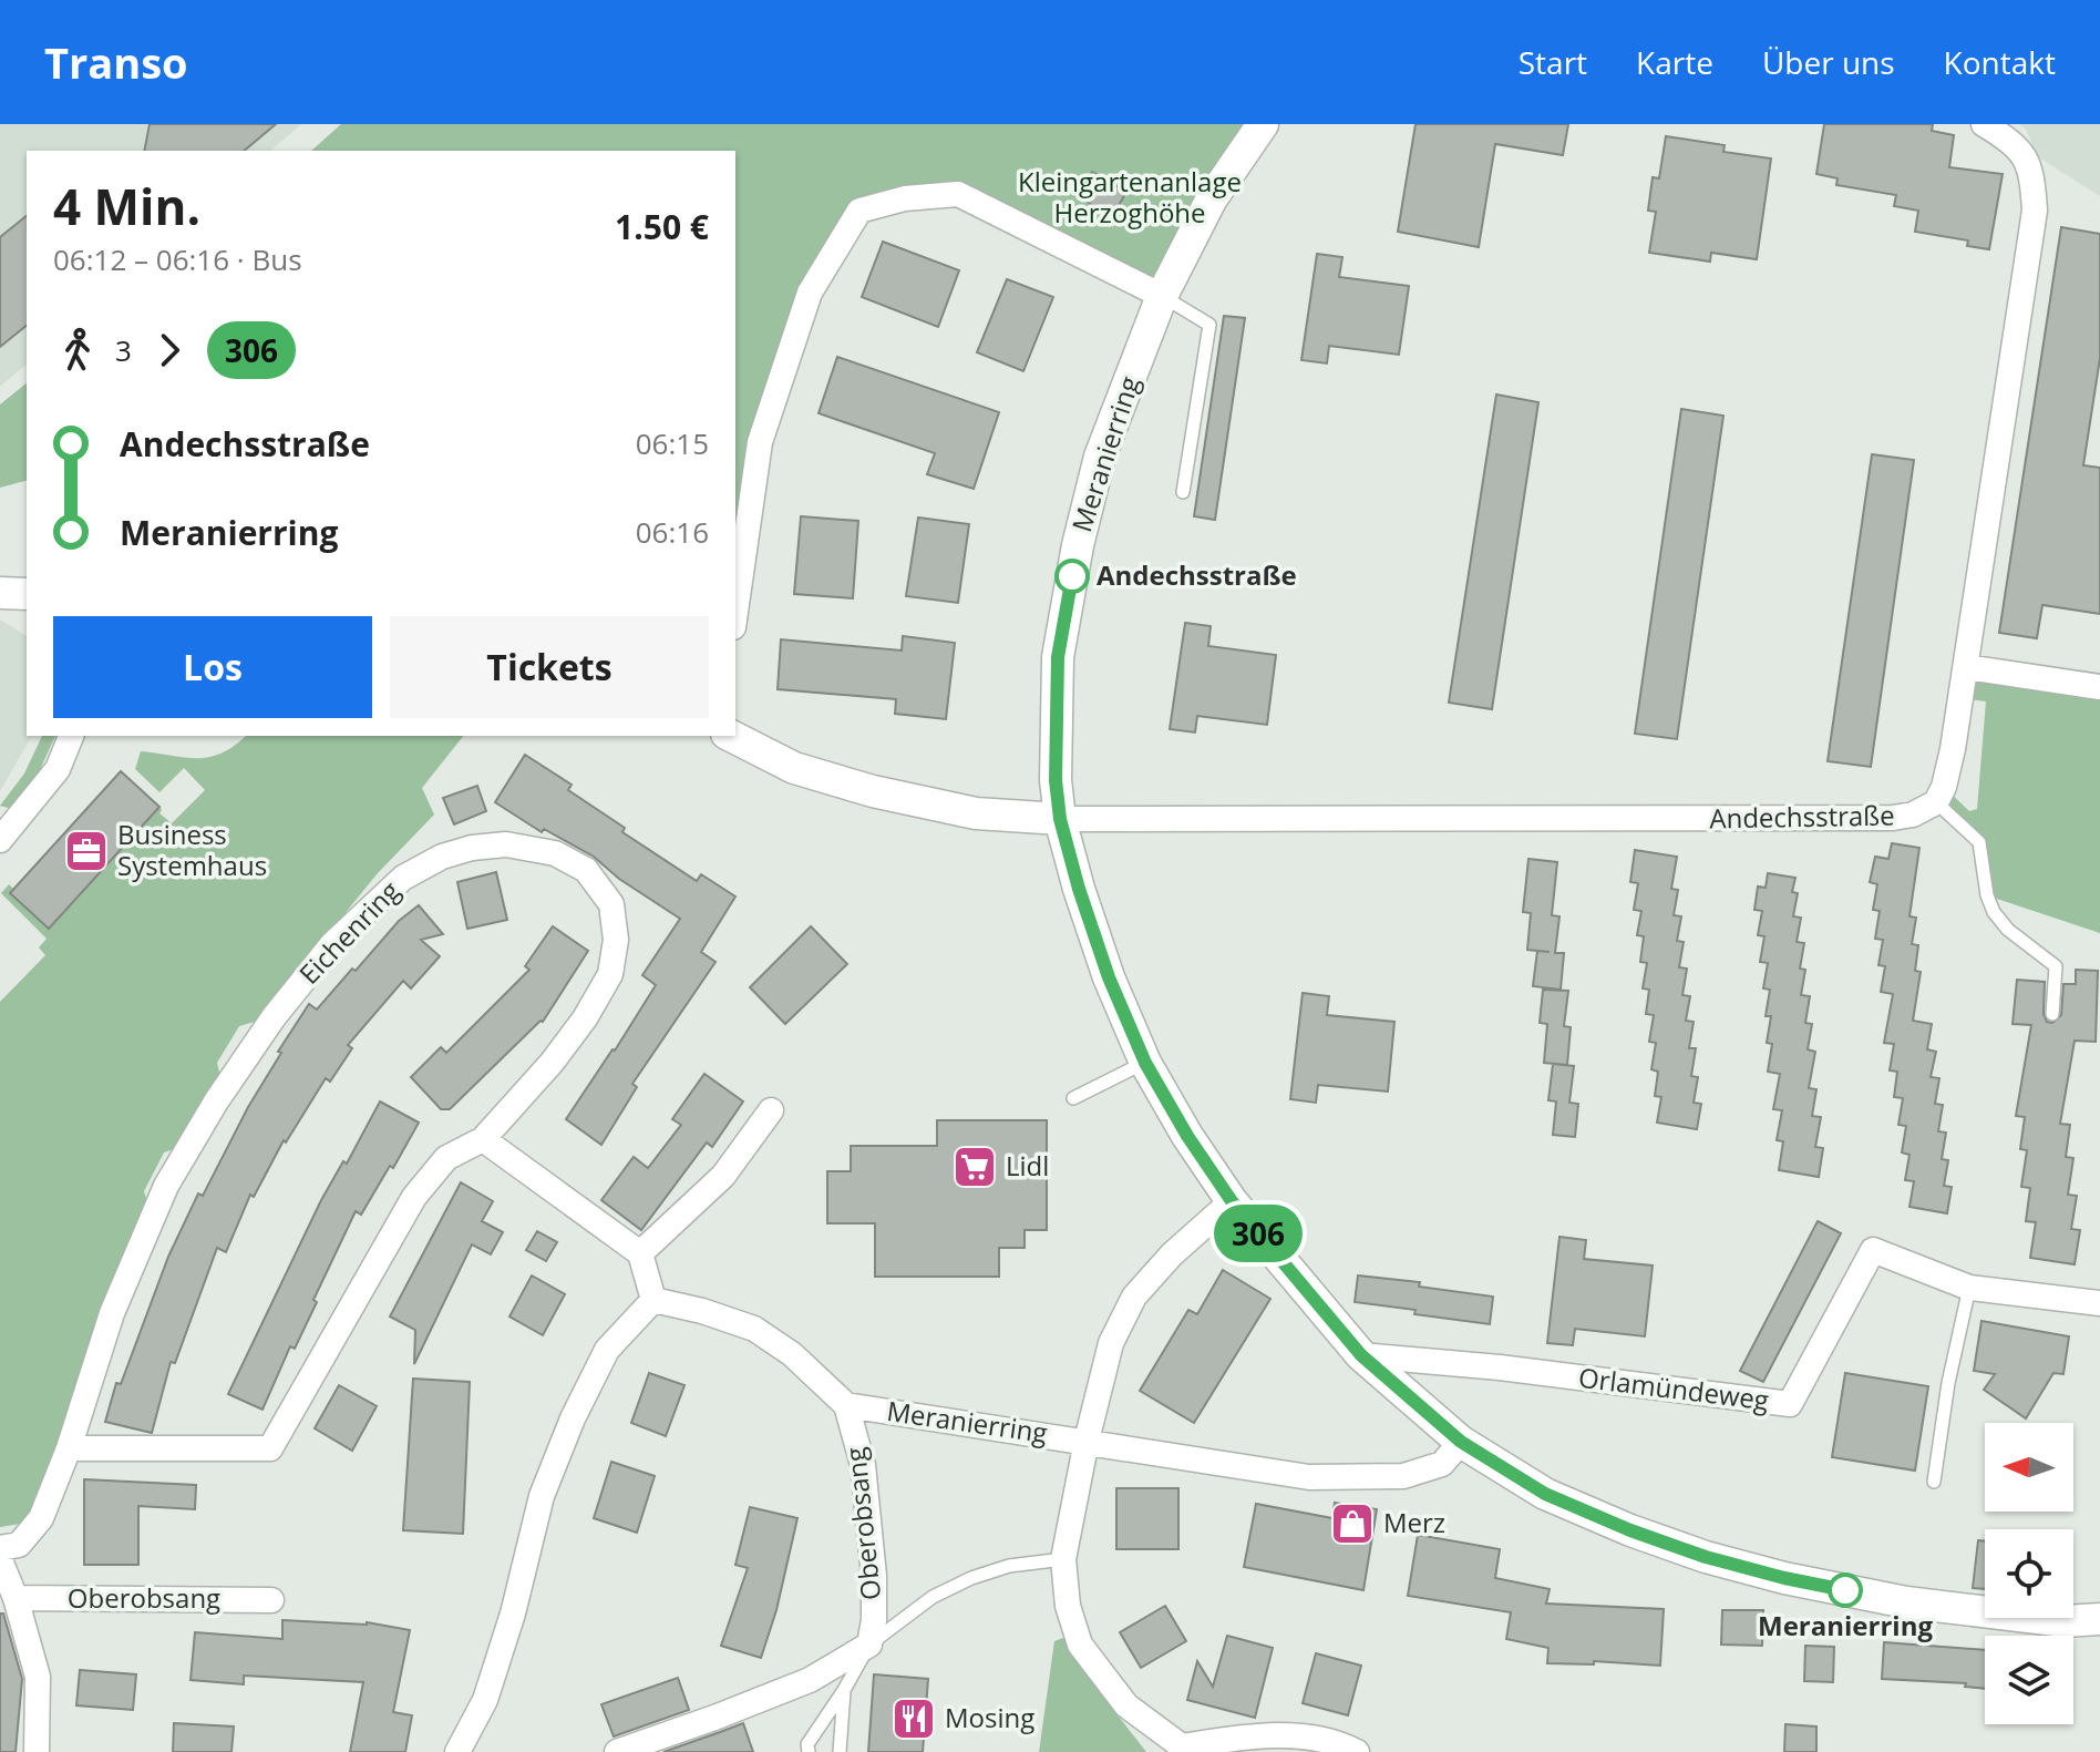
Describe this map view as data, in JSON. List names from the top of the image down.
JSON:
{
  "streets": {
    "street": [
      "Meranierring",
      "Andechsstraße",
      "Eichenring",
      "Orlamündeweg",
      "Oberobsang"
    ]
  },
  "crossings": [
    ["Meranierring", "Andechsstraße"],
    ["Meranierring", "Orlamündeweg"],
    ["Meranierring", "Oberobsang"]
  ],
  "parks": ["Kleingartenanlage Herzoghöhe"],
  "places": {
    "other": ["Andechsstraße", "Meranierring"],
    "office": ["Business Systemhaus"],
    "supermarket": ["Lidl"],
    "shop": ["Merz"],
    "restaurant": ["Mosing"]
  },
  "lines": ["bus line 306"],
  "north": "left",
  "page": {
    "header": "Transo",
    "nav": [
      "Start",
      "Karte",
      "Über uns",
      "Kontakt"
    ],
    "on_map": "306",
    "heading": ["4 Min.", "06:12 – 06:16 · Bus", "1.50 €"],
    "legs": ["3", "306"],
    "list": [
      {
        "name": "Andechsstraße",
        "value": "06:15"
      },
      {
        "name": "Meranierring",
        "value": "06:16"
      }
    ],
    "buttons": ["Los", "Tickets"]
  }
}
